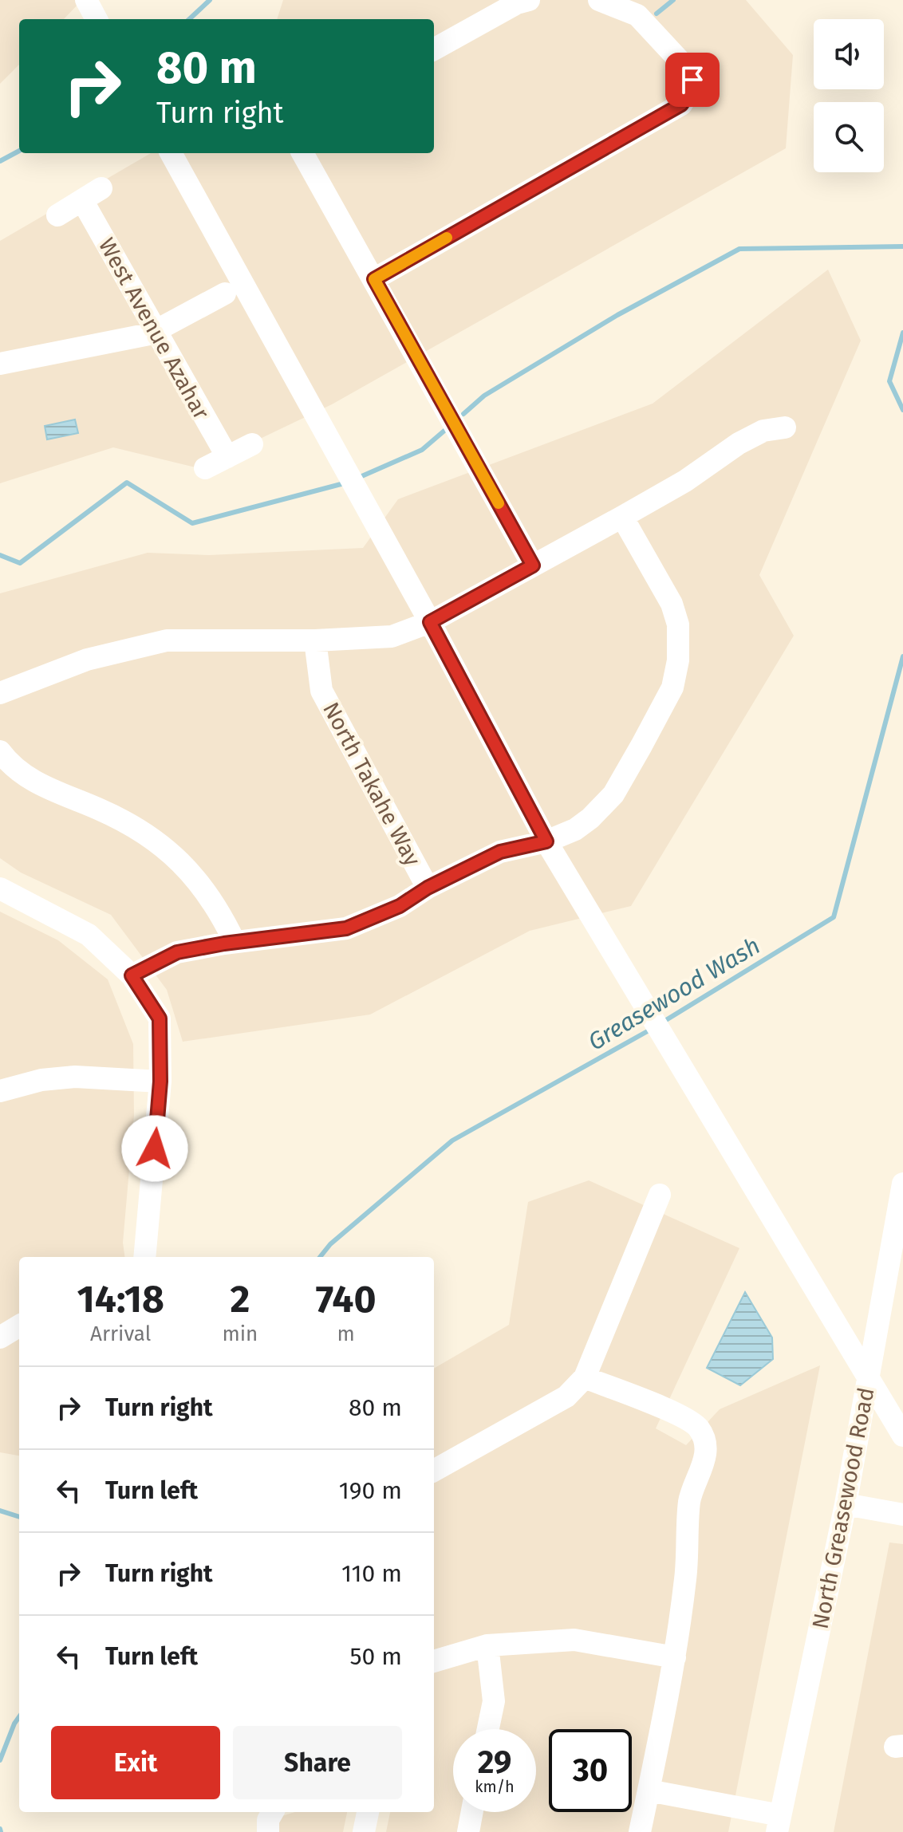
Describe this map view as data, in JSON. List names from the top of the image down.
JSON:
{
  "streets": {
    "street": ["West Avenue Azahar", "North Takahe Way", "North Greasewood Road"]
  },
  "water": ["Greasewood Wash"],
  "page": {
    "turn": ["80 m", "Turn right"],
    "eta": [
      "14:18",
      "Arrival",
      "2",
      "min",
      "740",
      "m"
    ],
    "list": [
      {
        "name": "Turn right",
        "value": "80 m"
      },
      {
        "name": "Turn left",
        "value": "190 m"
      },
      {
        "name": "Turn right",
        "value": "110 m"
      },
      {
        "name": "Turn left",
        "value": "50 m"
      }
    ],
    "buttons": ["Exit", "Share"],
    "speed": "29 km/h",
    "limit": "30"
  }
}
